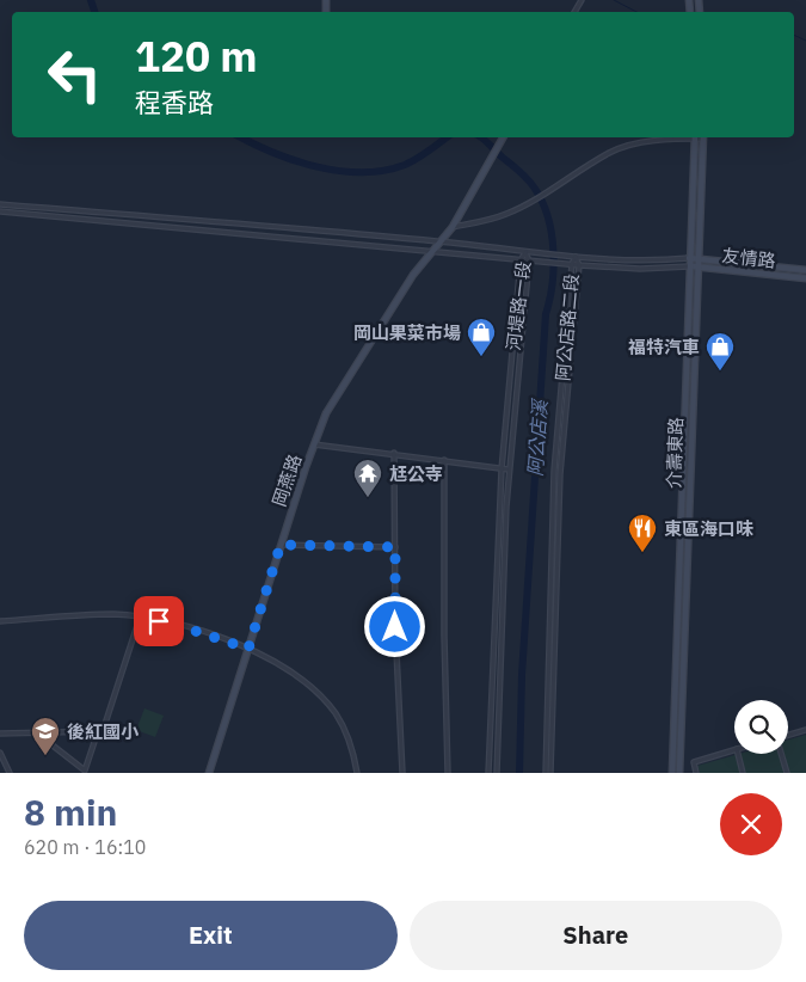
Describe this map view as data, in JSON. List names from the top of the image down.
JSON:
{
  "streets": {
    "main road": ["友情路", "介壽東路", "岡燕路"],
    "street": ["河堤路一段", "阿公店路二段"]
  },
  "crossings": [
    ["友情路", "介壽東路"]
  ],
  "water": ["阿公店溪"],
  "places": {
    "shop": ["岡山果菜市場", "福特汽車"],
    "temple": ["尪公寺"],
    "restaurant": ["東區海口味"],
    "school or university": ["後紅國小"]
  },
  "page": {
    "turn": ["120 m", "程香路"],
    "heading": ["8 min", "620 m · 16:10"],
    "buttons": ["Exit", "Share"]
  }
}
